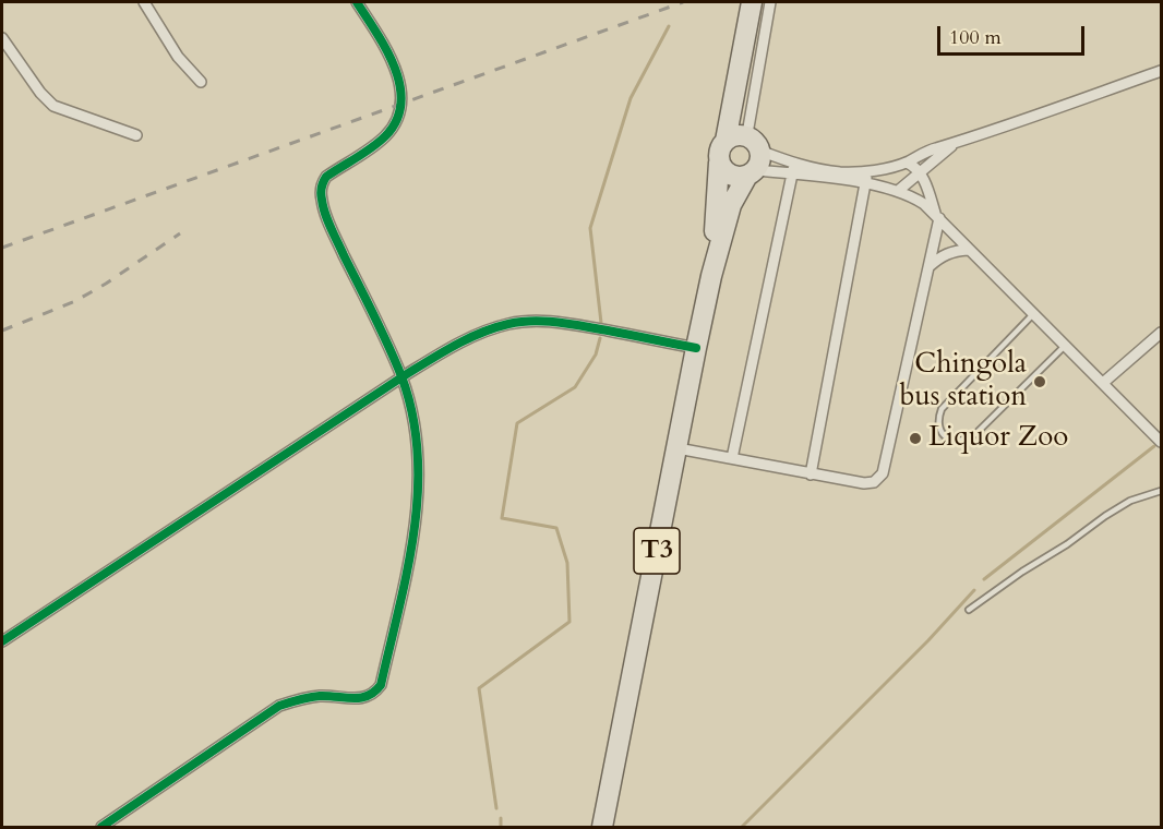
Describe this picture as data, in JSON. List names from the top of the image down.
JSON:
{
  "streets": {
    "highway": ["T3"]
  },
  "places": ["Chingola bus station", "Liquor Zoo"],
  "scale_bar": "100 m"
}
